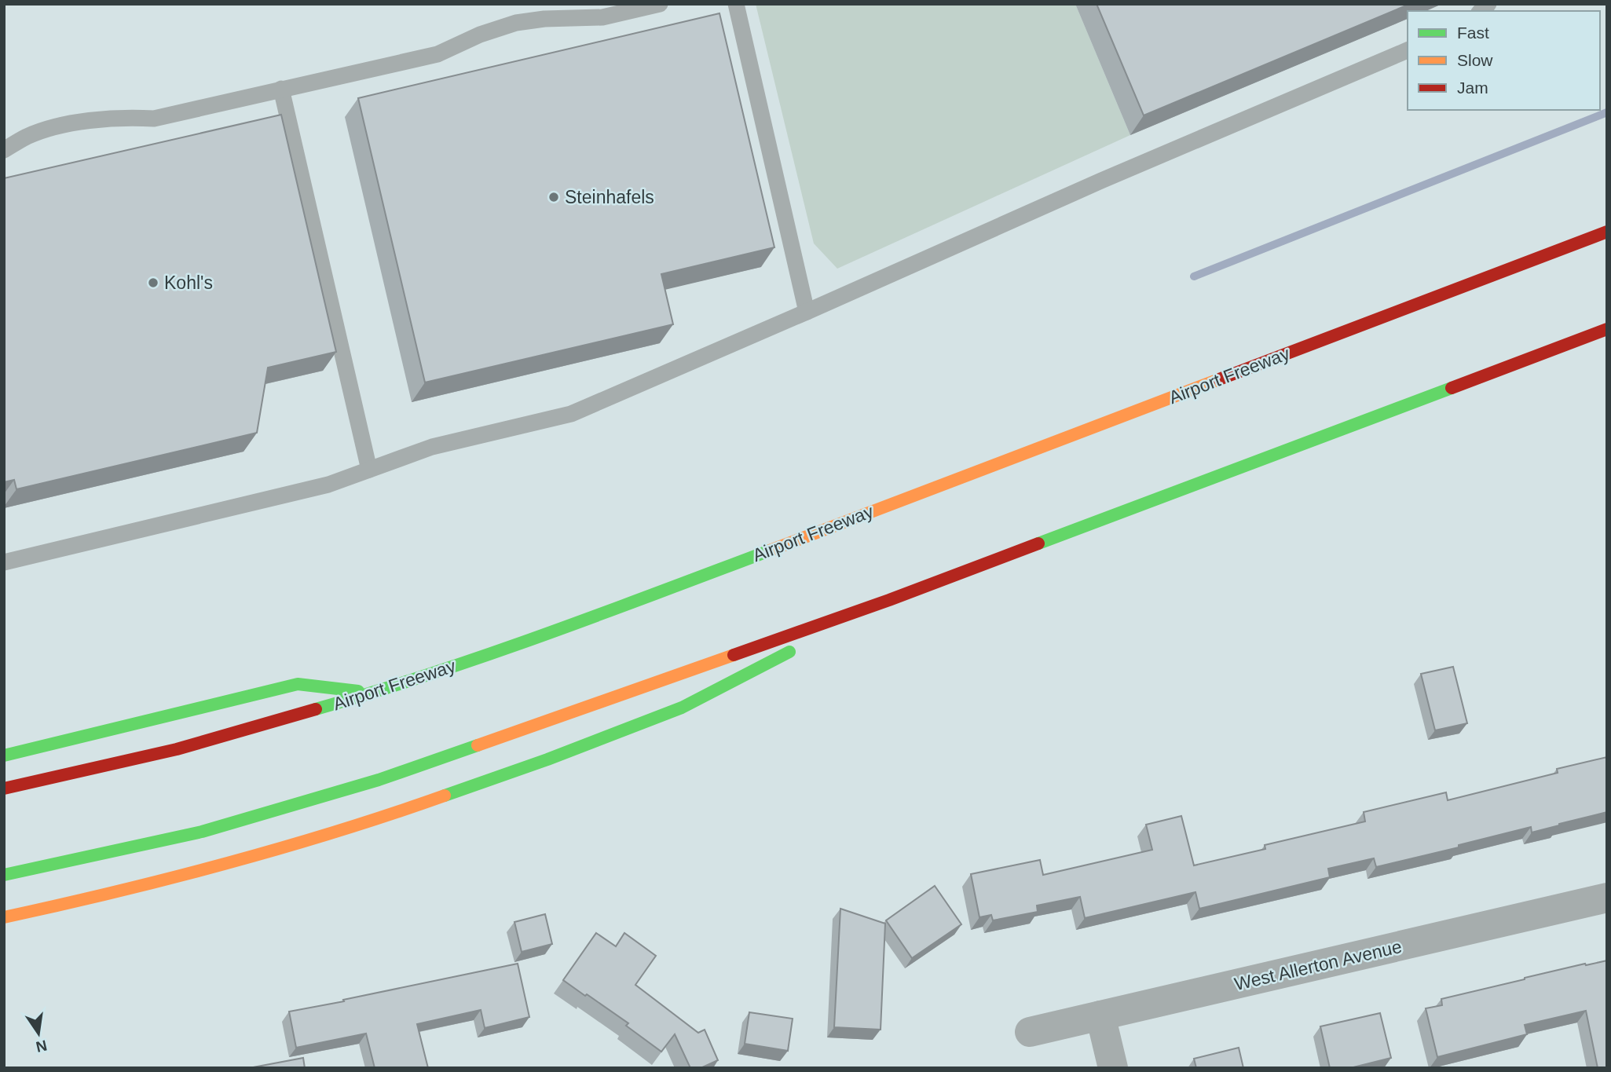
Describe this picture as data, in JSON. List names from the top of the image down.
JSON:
{
  "streets": {
    "highway": ["Airport Freeway"],
    "street": ["West Allerton Avenue"]
  },
  "places": ["Steinhafels", "Kohl's"],
  "legend": ["Fast", "Slow", "Jam"],
  "north": "bottom"
}
